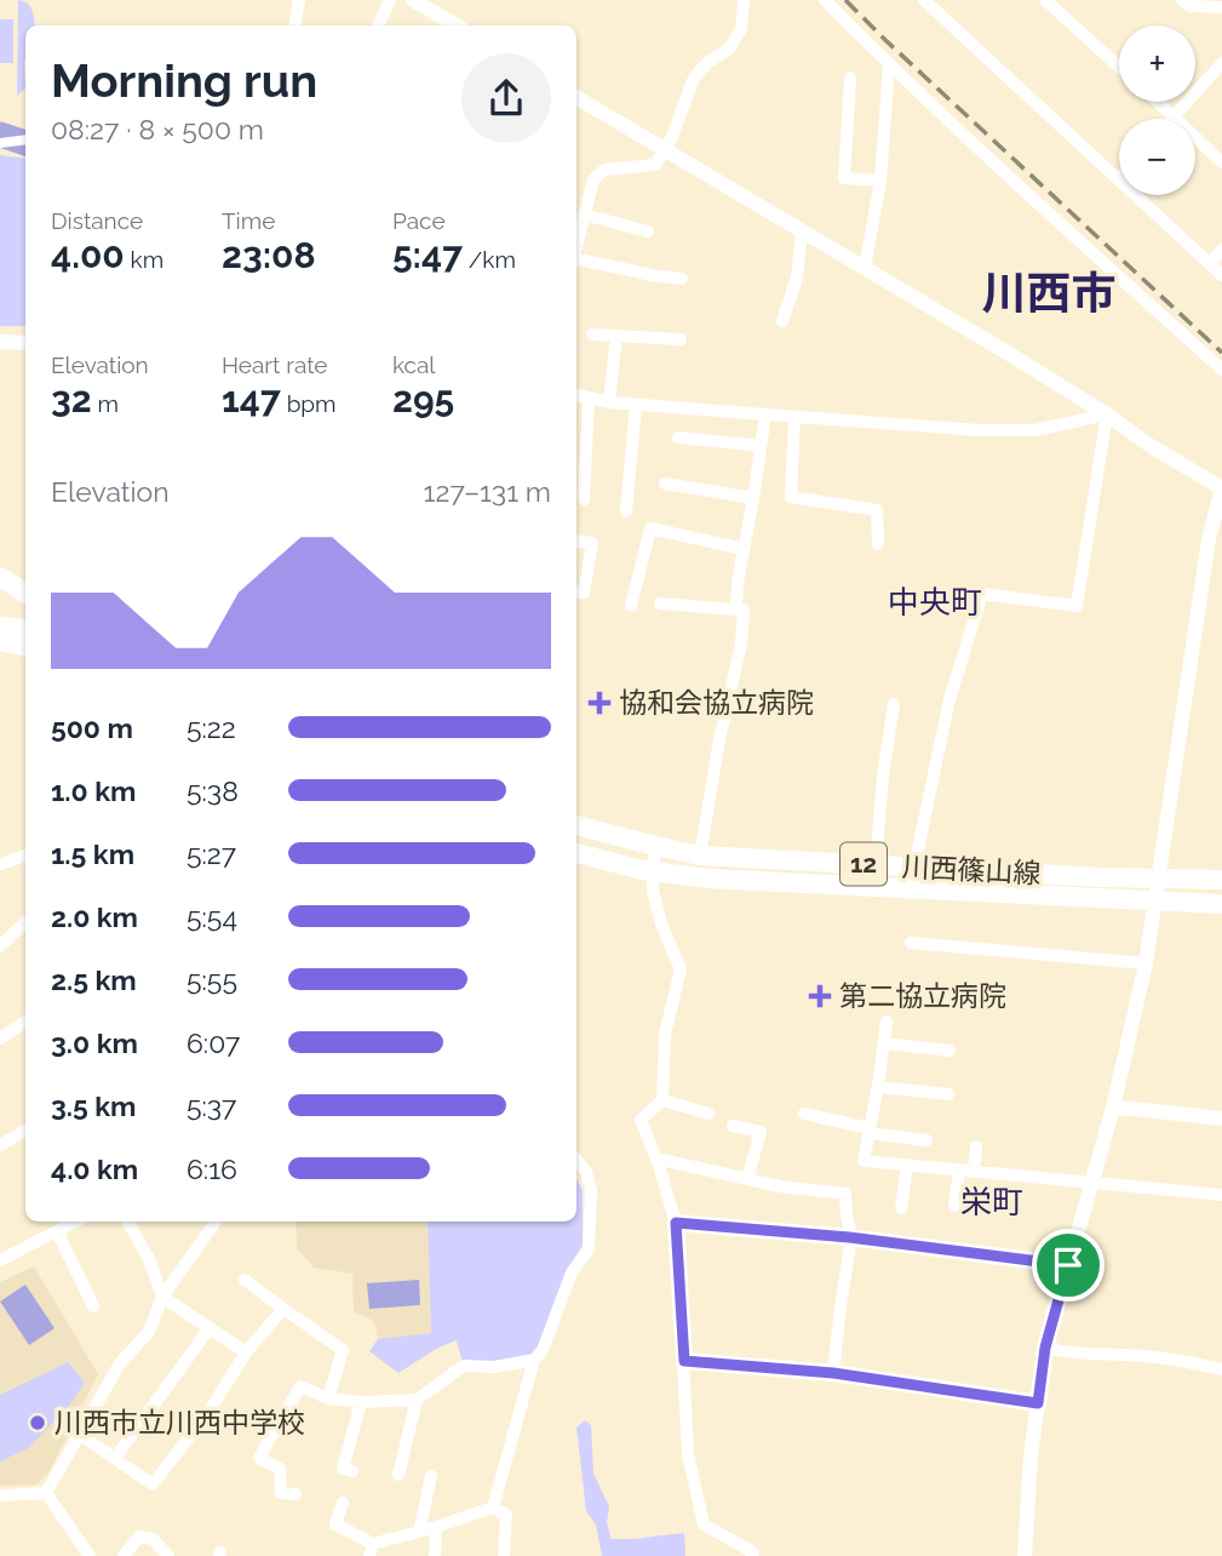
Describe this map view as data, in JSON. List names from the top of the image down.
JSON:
{
  "streets": {
    "main road": ["12", "川西篠山線"]
  },
  "districts": ["川西市", "中央町", "栄町"],
  "places": {
    "health": ["協和会協立病院", "第二協立病院"],
    "other": ["川西市立川西中学校"]
  },
  "page": {
    "map_buttons": ["+", "−"],
    "heading": ["Morning run", "08:27 · 8 × 500 m"],
    "stats": [
      ["Distance", "4.00 km"],
      ["Time", "23:08"],
      ["Pace", "5:47 /km"],
      ["Elevation", "32 m"],
      ["Heart rate", "147 bpm"],
      ["kcal", "295"]
    ],
    "chart": ["Elevation", "127–131 m"],
    "list": [
      {
        "name": "500 m",
        "note": "5:22"
      },
      {
        "name": "1.0 km",
        "note": "5:38"
      },
      {
        "name": "1.5 km",
        "note": "5:27"
      },
      {
        "name": "2.0 km",
        "note": "5:54"
      },
      {
        "name": "2.5 km",
        "note": "5:55"
      },
      {
        "name": "3.0 km",
        "note": "6:07"
      },
      {
        "name": "3.5 km",
        "note": "5:37"
      },
      {
        "name": "4.0 km",
        "note": "6:16"
      }
    ]
  }
}
